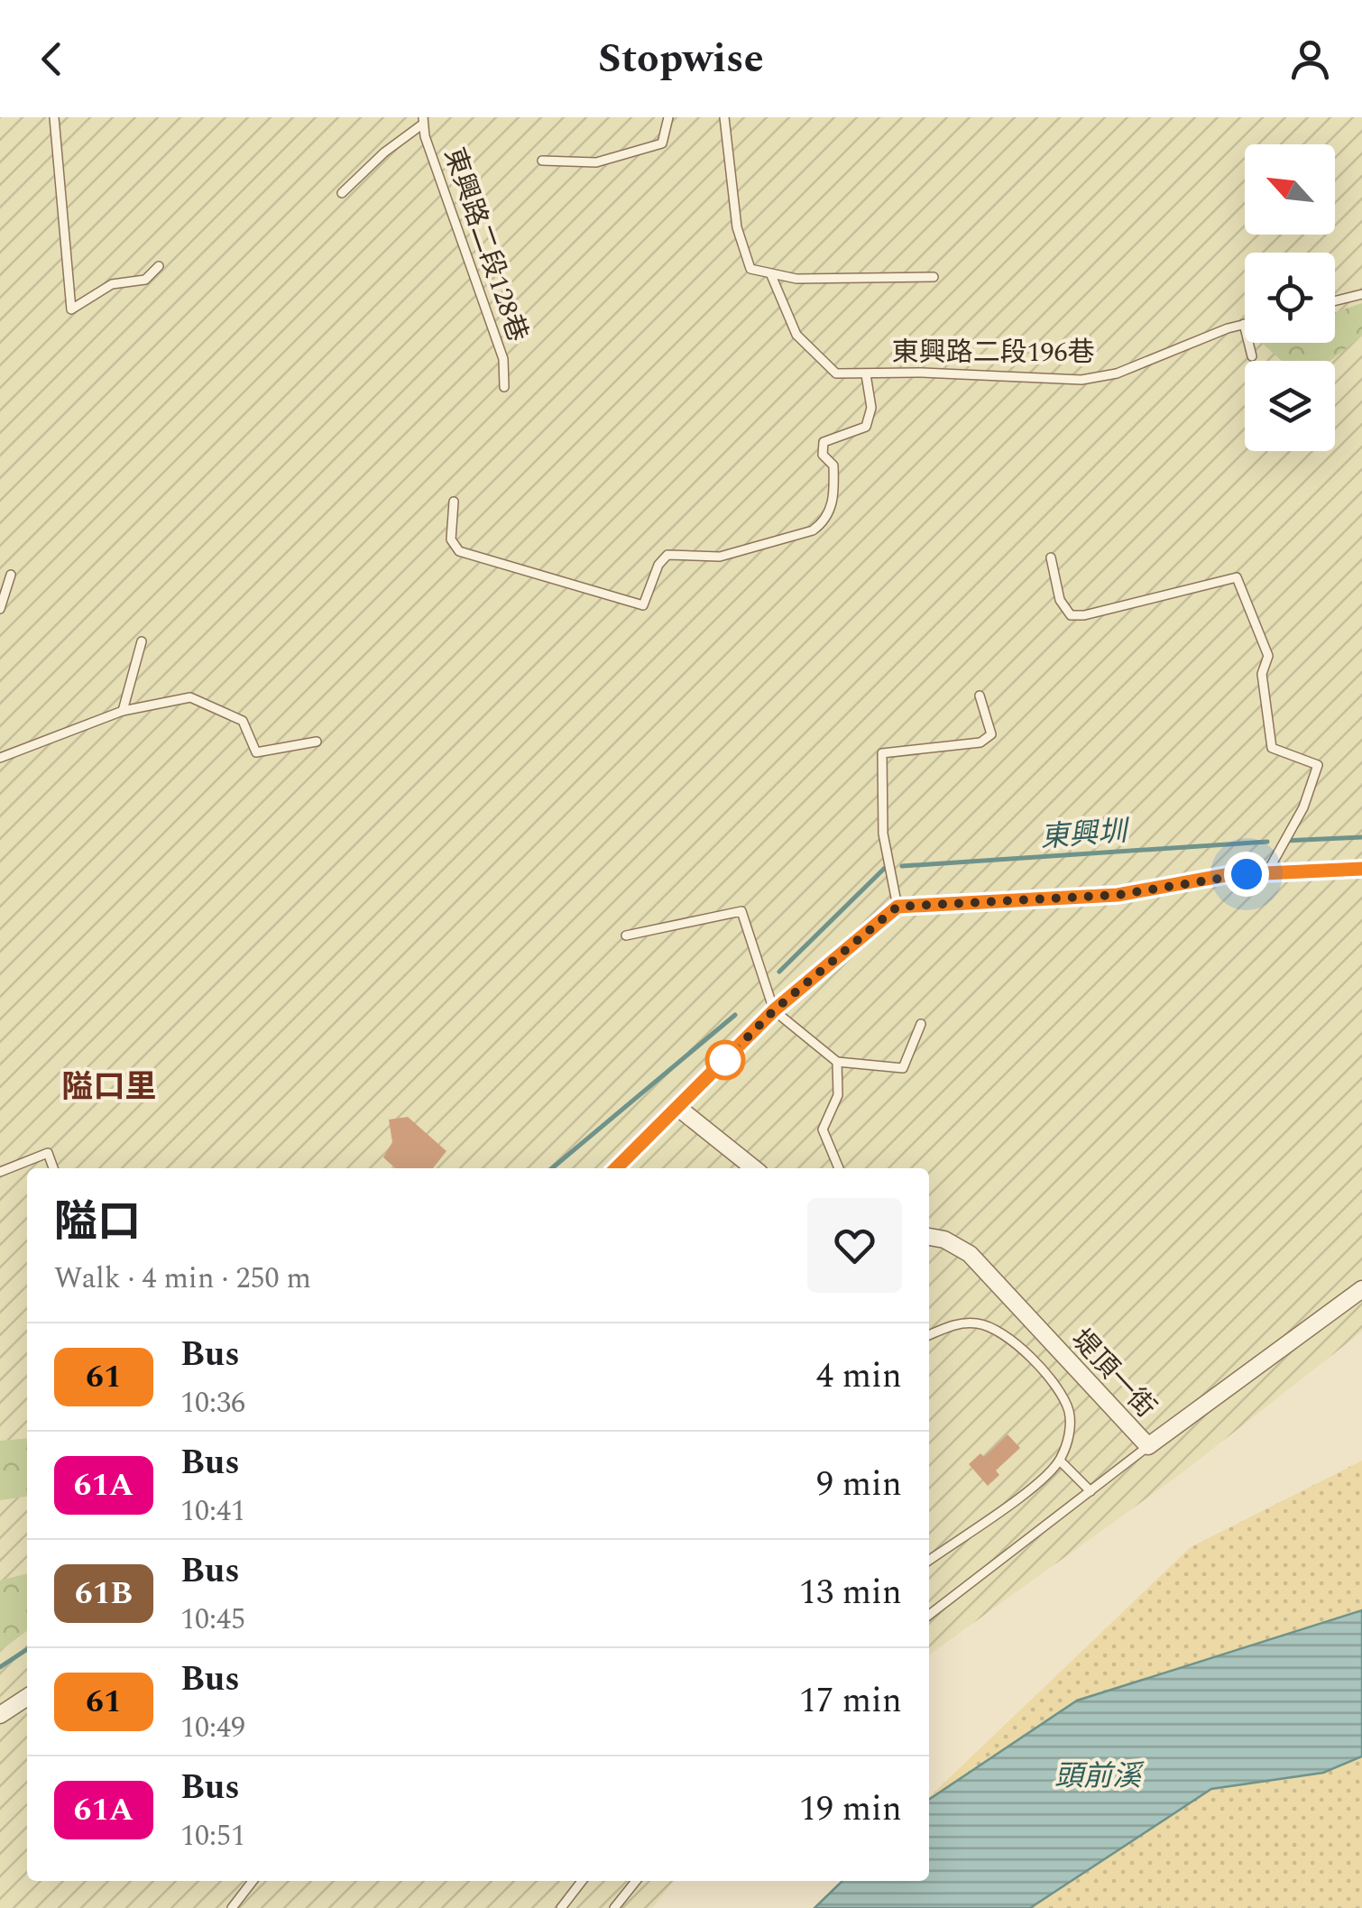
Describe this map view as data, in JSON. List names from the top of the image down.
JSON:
{
  "streets": {
    "street": ["堤頂一街"],
    "lane": ["東興路二段128巷", "東興路二段196巷"]
  },
  "districts": ["隘口里"],
  "water": ["東興圳", "頭前溪"],
  "lines": ["bus line 61"],
  "north": "top left",
  "page": {
    "header": "Stopwise",
    "heading": ["隘口", "Walk · 4 min · 250 m"],
    "list": [
      {
        "mark": "61",
        "name": "Bus",
        "note": "10:36",
        "value": "4 min"
      },
      {
        "mark": "61A",
        "name": "Bus",
        "note": "10:41",
        "value": "9 min"
      },
      {
        "mark": "61B",
        "name": "Bus",
        "note": "10:45",
        "value": "13 min"
      },
      {
        "mark": "61",
        "name": "Bus",
        "note": "10:49",
        "value": "17 min"
      },
      {
        "mark": "61A",
        "name": "Bus",
        "note": "10:51",
        "value": "19 min"
      }
    ]
  }
}
